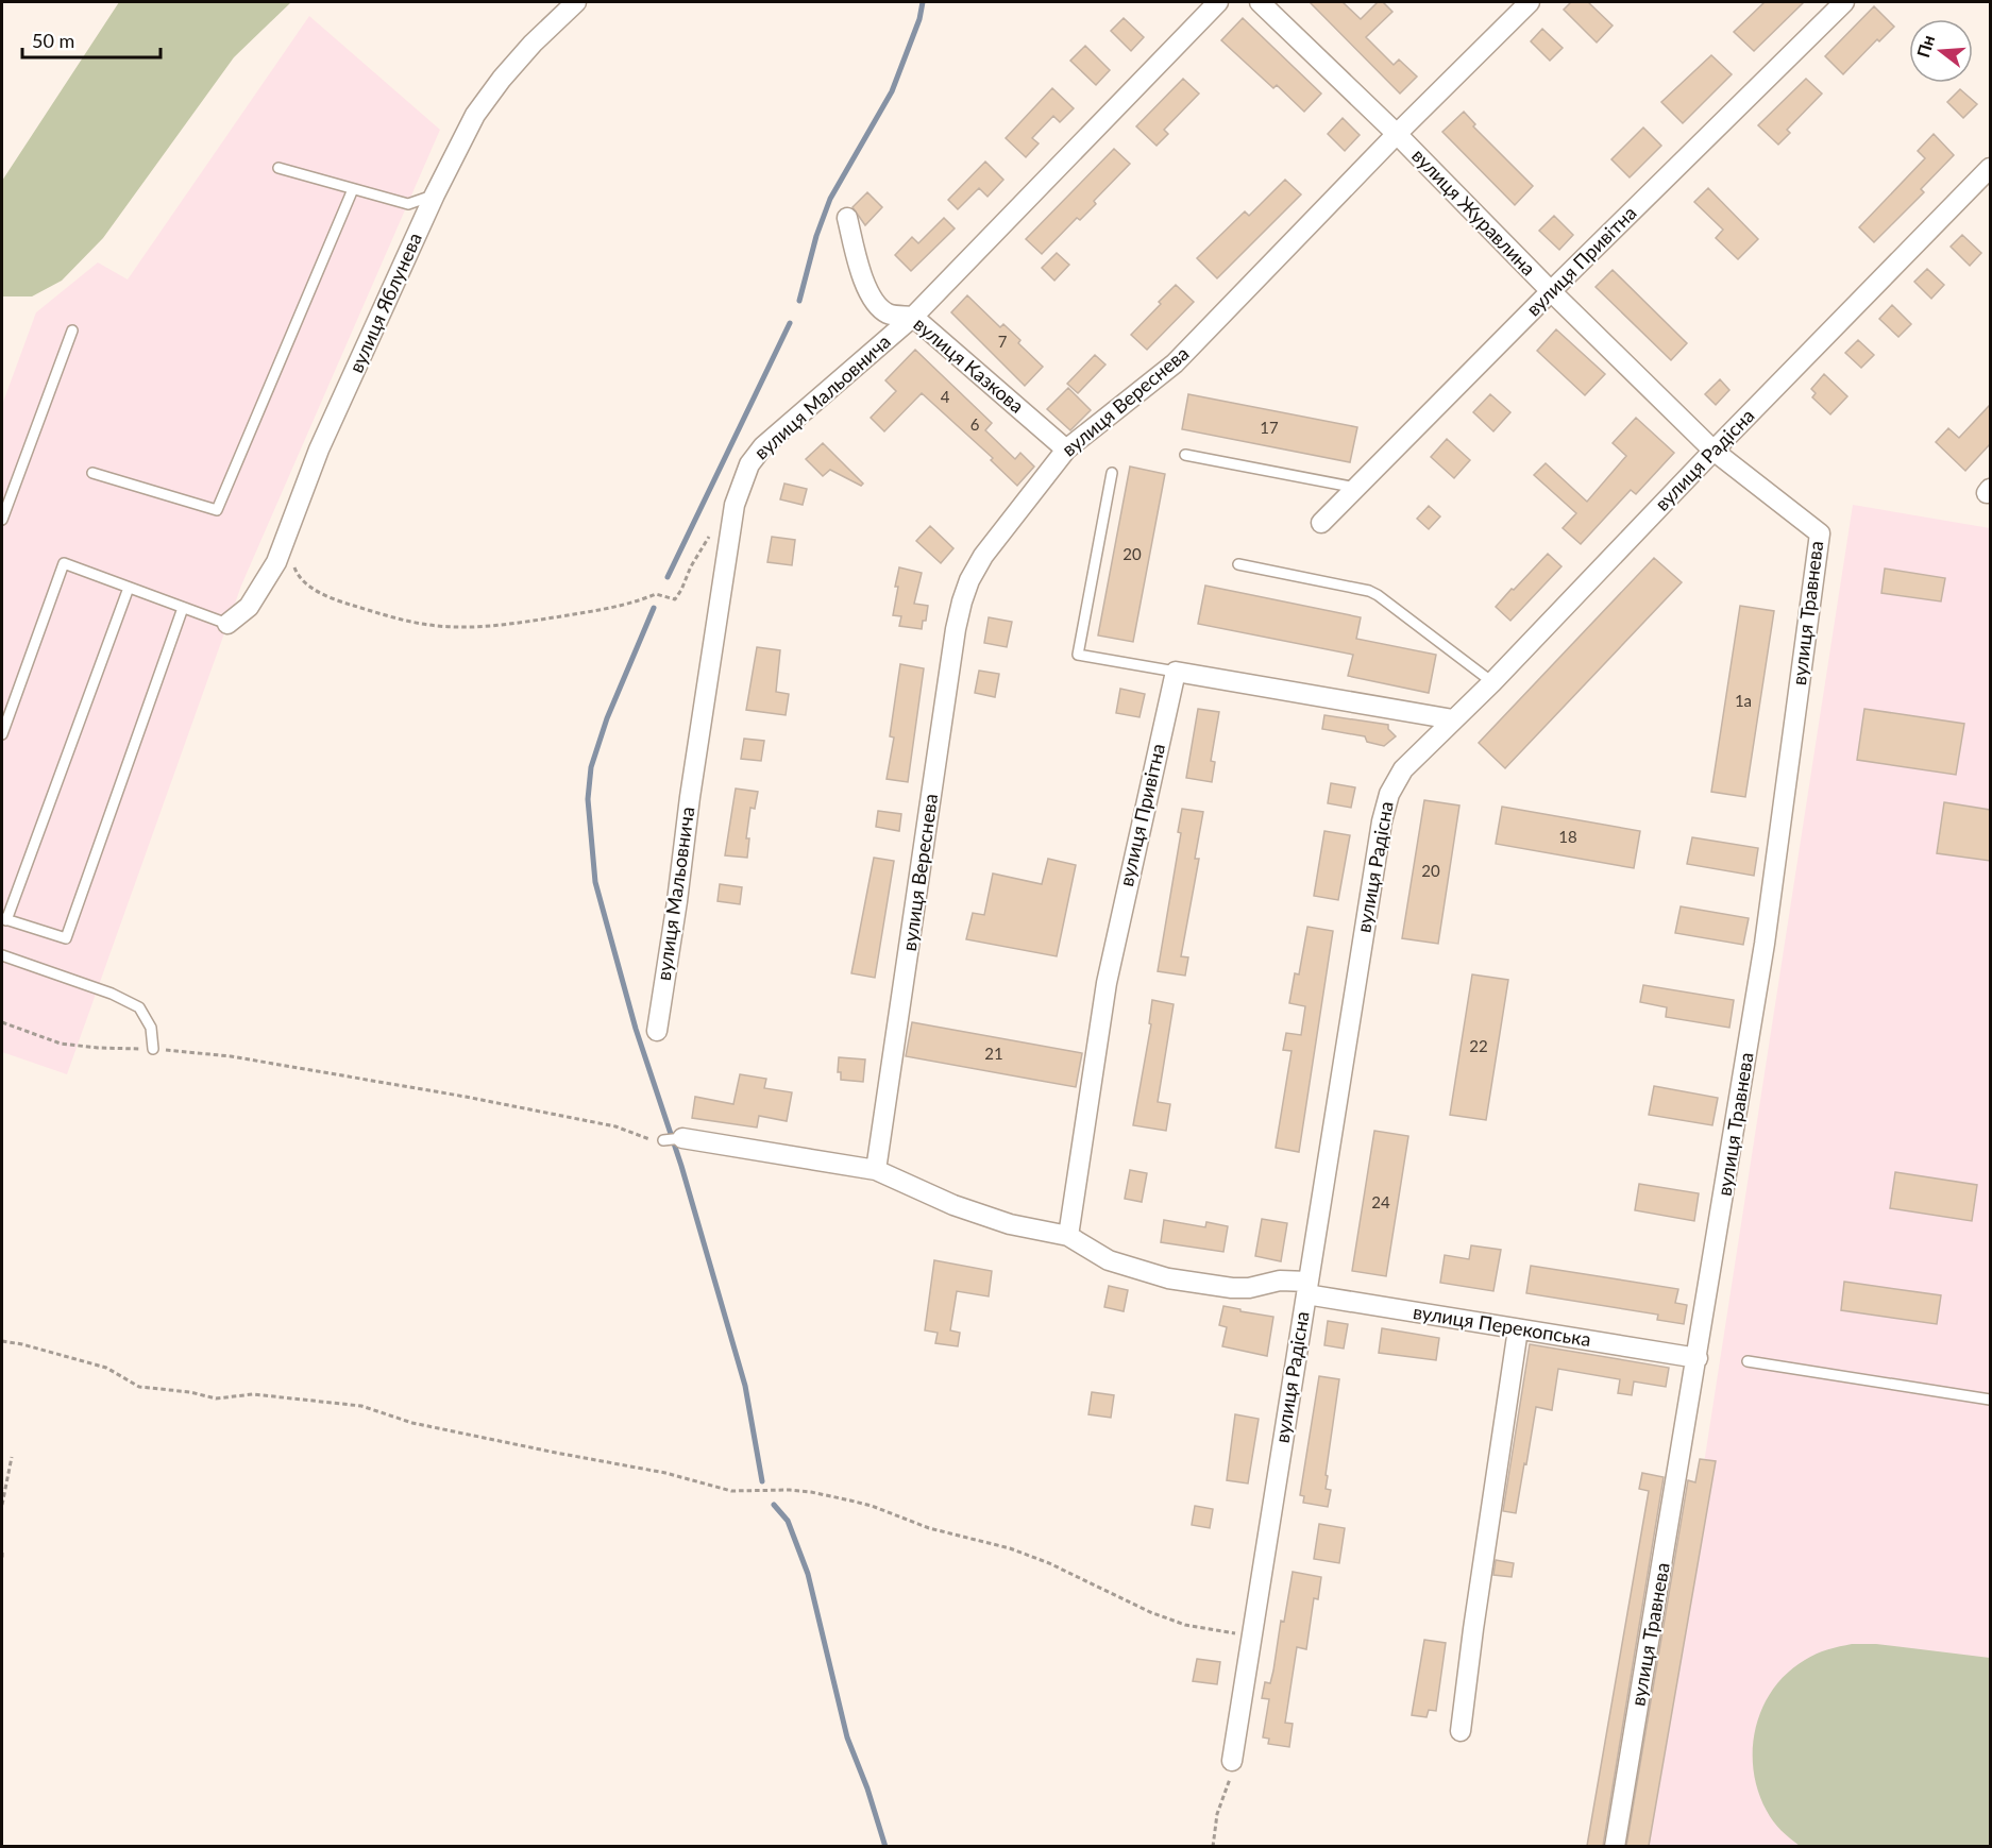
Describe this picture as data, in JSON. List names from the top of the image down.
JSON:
{
  "streets": {
    "street": [
      "вулиця Журавлина",
      "вулиця Привітна",
      "вулиця Яблунева",
      "вулиця Казкова",
      "вулиця Мальовнича",
      "вулиця Вереснева",
      "вулиця Радісна",
      "вулиця Травнева",
      "вулиця Перекопська"
    ]
  },
  "crossings": [
    ["вулиця Журавлина", "вулиця Привітна"],
    ["вулиця Журавлина", "вулиця Вереснева"],
    ["вулиця Журавлина", "вулиця Радісна"],
    ["вулиця Журавлина", "вулиця Травнева"],
    ["вулиця Привітна", "вулиця Перекопська"],
    ["вулиця Казкова", "вулиця Мальовнича"],
    ["вулиця Казкова", "вулиця Вереснева"],
    ["вулиця Вереснева", "вулиця Перекопська"],
    ["вулиця Радісна", "вулиця Травнева"],
    ["вулиця Радісна", "вулиця Перекопська"],
    ["вулиця Травнева", "вулиця Перекопська"]
  ],
  "house_numbers": [
    "7",
    "4",
    "6",
    "17",
    "20",
    "1а",
    "18",
    "20",
    "22",
    "21",
    "24"
  ],
  "scale_bar": "50 m",
  "north": "left"
}
